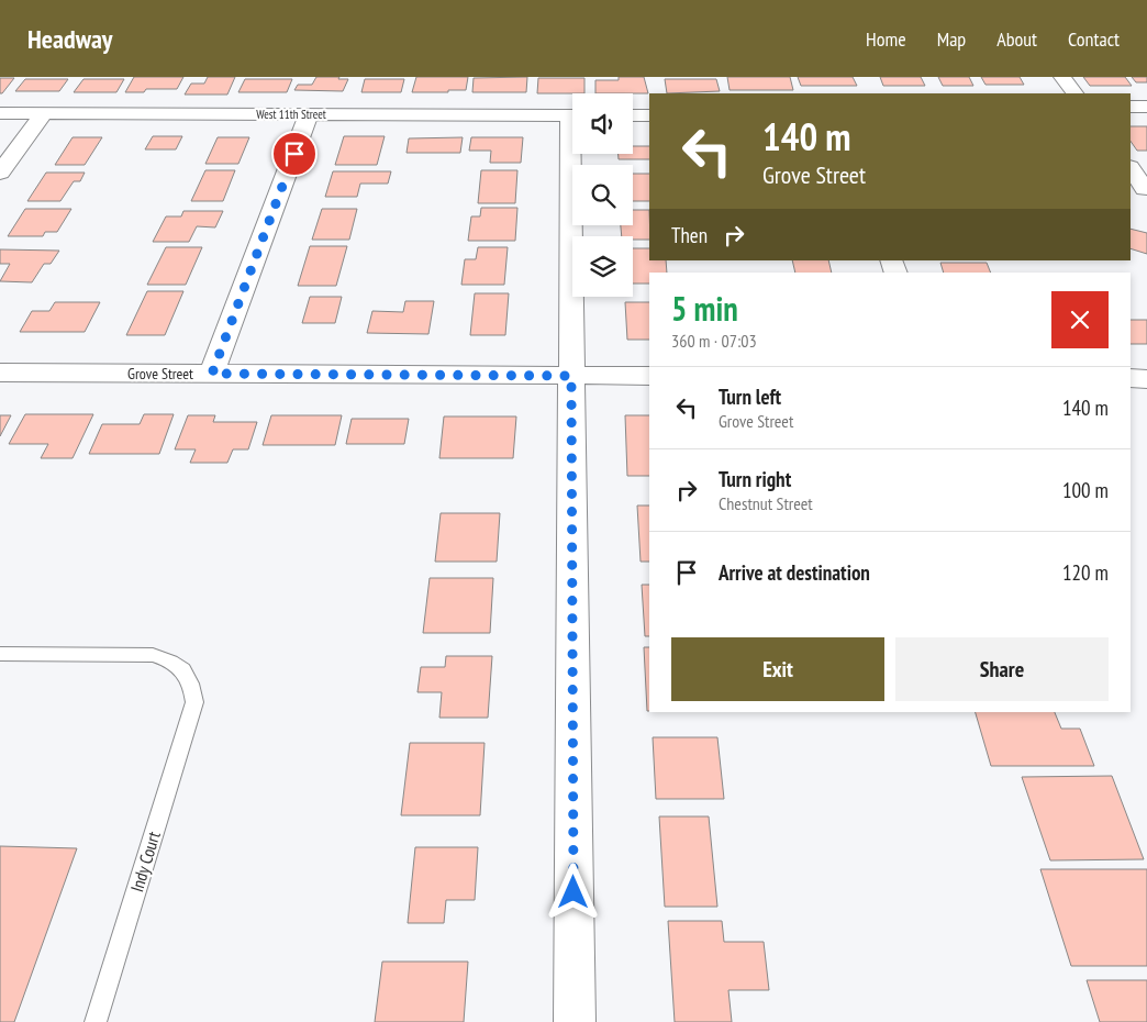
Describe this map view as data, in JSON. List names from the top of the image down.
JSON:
{
  "streets": {
    "street": ["West 11th Street", "Grove Street"],
    "lane": ["Indy Court"]
  },
  "page": {
    "header": "Headway",
    "nav": [
      "Home",
      "Map",
      "About",
      "Contact"
    ],
    "turn": ["140 m", "Grove Street"],
    "then": "Then",
    "heading": ["5 min", "360 m · 07:03"],
    "list": [
      {
        "name": "Turn left",
        "note": "Grove Street",
        "value": "140 m"
      },
      {
        "name": "Turn right",
        "note": "Chestnut Street",
        "value": "100 m"
      },
      {
        "name": "Arrive at destination",
        "value": "120 m"
      }
    ],
    "buttons": ["Exit", "Share"]
  }
}
